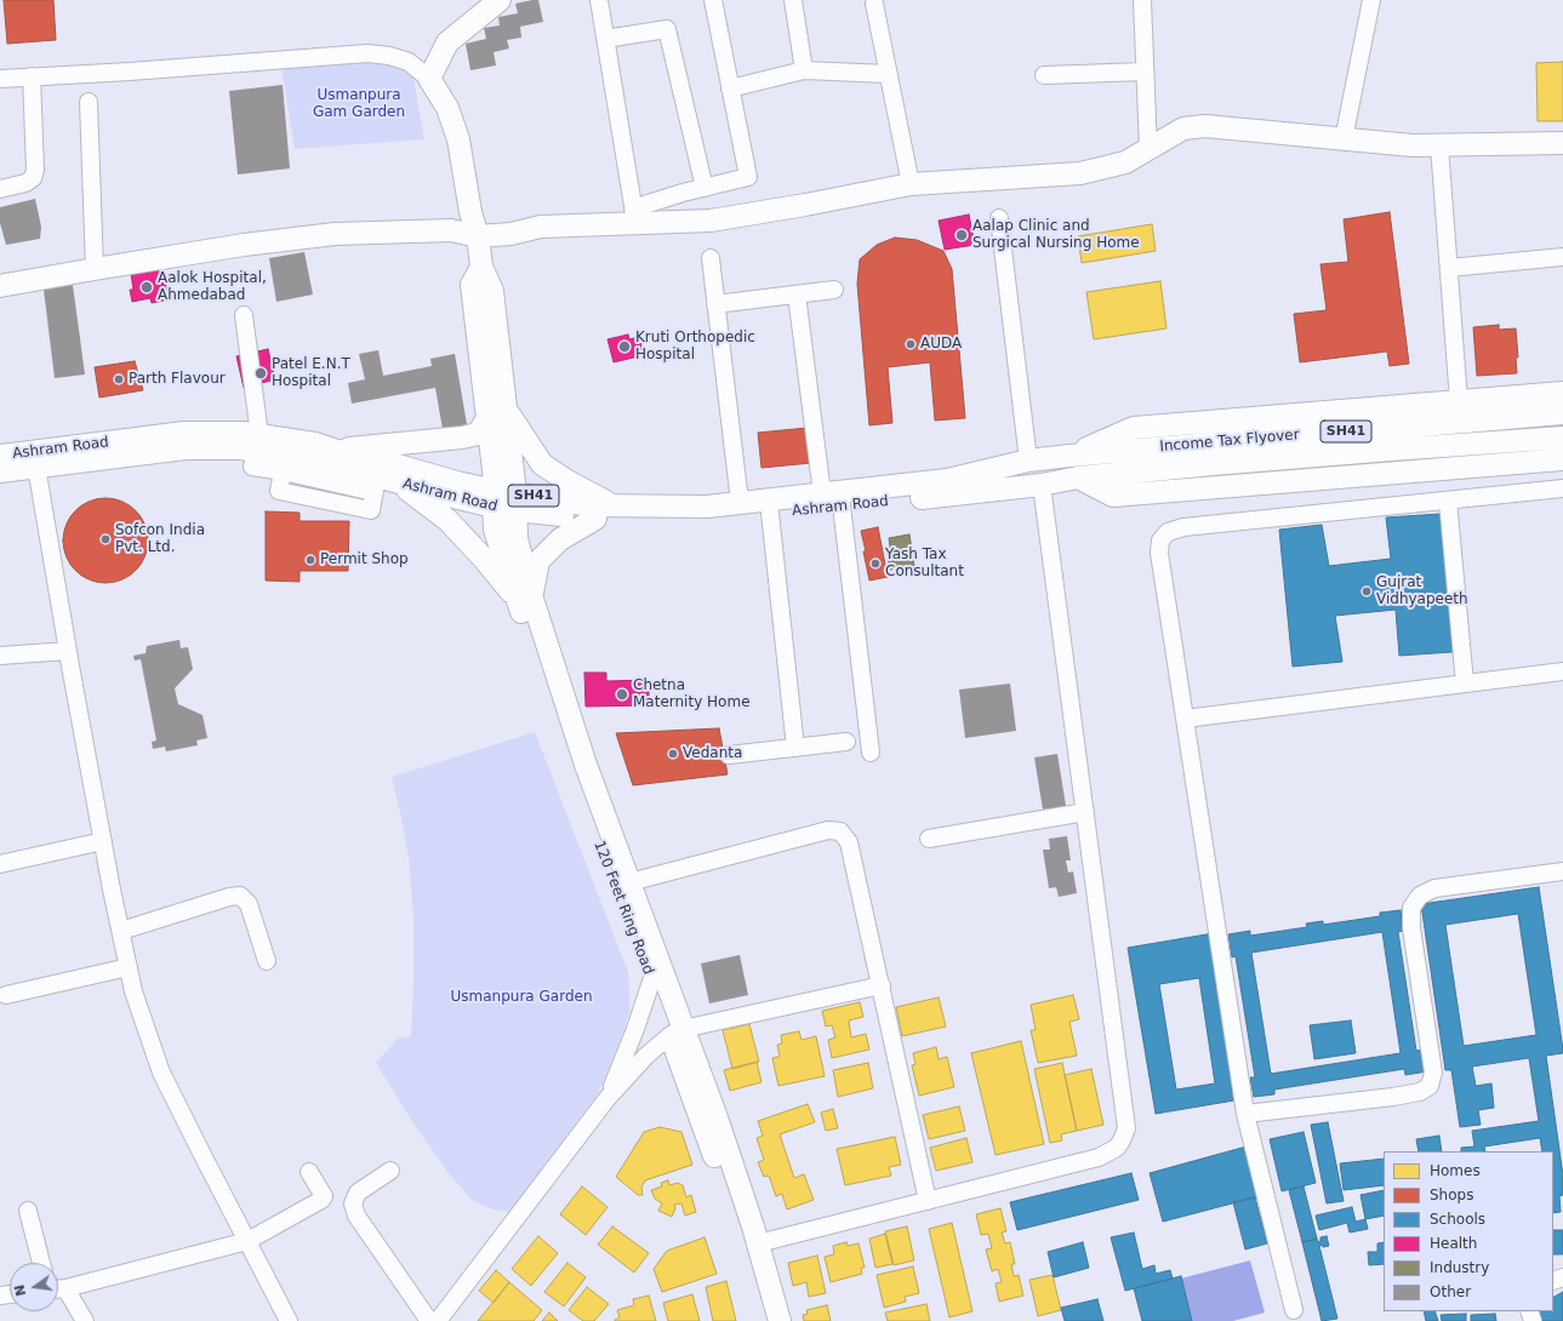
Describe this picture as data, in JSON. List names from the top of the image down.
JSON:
{
  "streets": {
    "main road": [
      "SH41",
      "Income Tax Flyover",
      "Ashram Road",
      "120 Feet Ring Road"
    ]
  },
  "crossings": [
    ["Income Tax Flyover", "Ashram Road"],
    ["Ashram Road", "120 Feet Ring Road"]
  ],
  "parks": ["Usmanpura Gam Garden", "Usmanpura Garden"],
  "places": [
    "Aalap Clinic and Surgical Nursing Home",
    "Aalok Hospital, Ahmedabad",
    "AUDA",
    "Kruti Orthopedic Hospital",
    "Patel E.N.T Hospital",
    "Parth Flavour",
    "Sofcon India Pvt. Ltd.",
    "Permit Shop",
    "Yash Tax Consultant",
    "Gujrat Vidhyapeeth",
    "Chetna Maternity Home",
    "Vedanta"
  ],
  "legend": [
    "Homes",
    "Shops",
    "Schools",
    "Health",
    "Industry",
    "Other"
  ],
  "north": "left"
}
